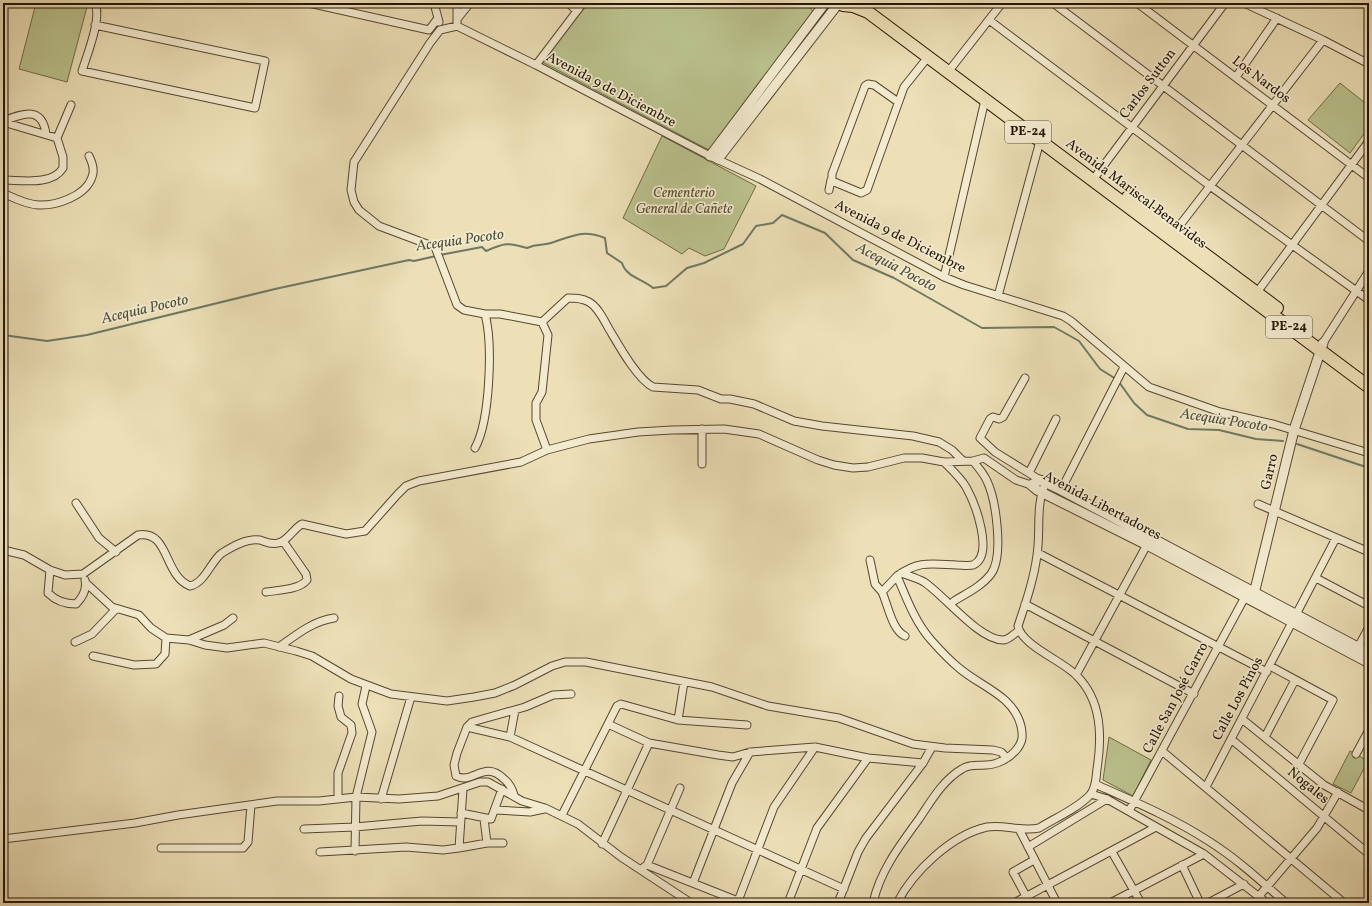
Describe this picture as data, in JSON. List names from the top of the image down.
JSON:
{
  "streets": {
    "highway": ["PE-24", "Avenida Mariscal Benavides"],
    "street": [
      "Los Nardos",
      "Carlos Sutton",
      "Avenida 9 de Diciembre",
      "Garro",
      "Avenida Libertadores",
      "Calle San José Garro",
      "Calle Los Pinos",
      "Nogales"
    ]
  },
  "crossings": [
    ["Los Nardos", "Carlos Sutton"],
    ["Carlos Sutton", "Avenida Mariscal Benavides"],
    ["Avenida 9 de Diciembre", "Garro"],
    ["Avenida Mariscal Benavides", "Garro"],
    ["Garro", "Avenida Libertadores"],
    ["Garro", "Calle San José Garro"],
    ["Avenida Libertadores", "Calle San José Garro"],
    ["Avenida Libertadores", "Calle Los Pinos"],
    ["Calle Los Pinos", "Nogales"]
  ],
  "water": ["Acequia Pocoto"],
  "parks": ["Cementerio General de Cañete"]
}
